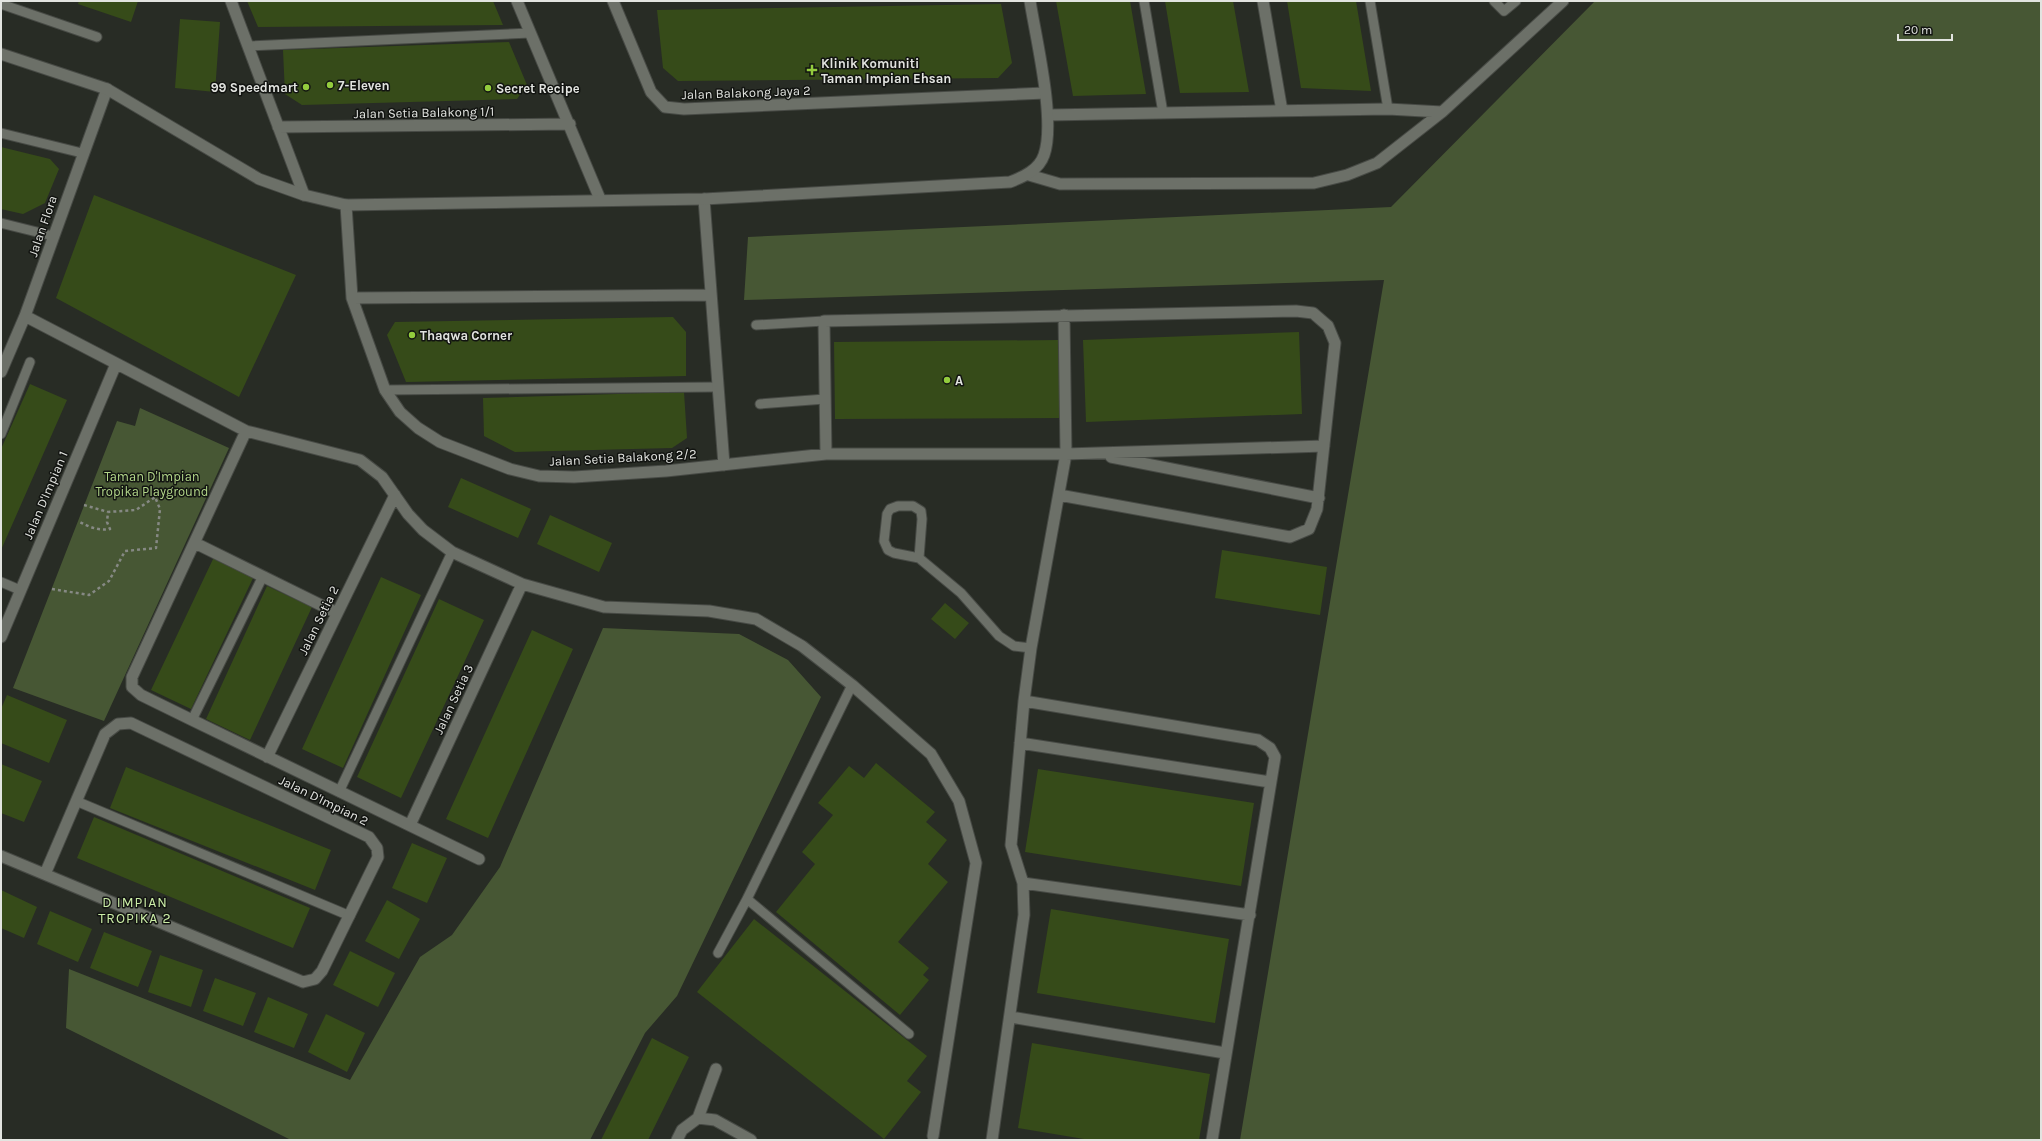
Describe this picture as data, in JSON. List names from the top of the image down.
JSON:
{
  "streets": {
    "street": [
      "Jalan Balakong Jaya 2",
      "Jalan Setia Balakong 1/1",
      "Jalan Flora",
      "Jalan Setia Balakong 2/2",
      "Jalan D'Impian 1",
      "Jalan Setia 2",
      "Jalan Setia 3",
      "Jalan D'Impian 2"
    ]
  },
  "districts": ["D IMPIAN TROPIKA 2"],
  "parks": ["Taman D'Impian Tropika Playground"],
  "places": {
    "health": ["Klinik Komuniti Taman Impian Ehsan"],
    "other": [
      "7-Eleven",
      "99 Speedmart",
      "Secret Recipe",
      "Thaqwa Corner",
      "A"
    ]
  },
  "scale_bar": "20 m"
}
